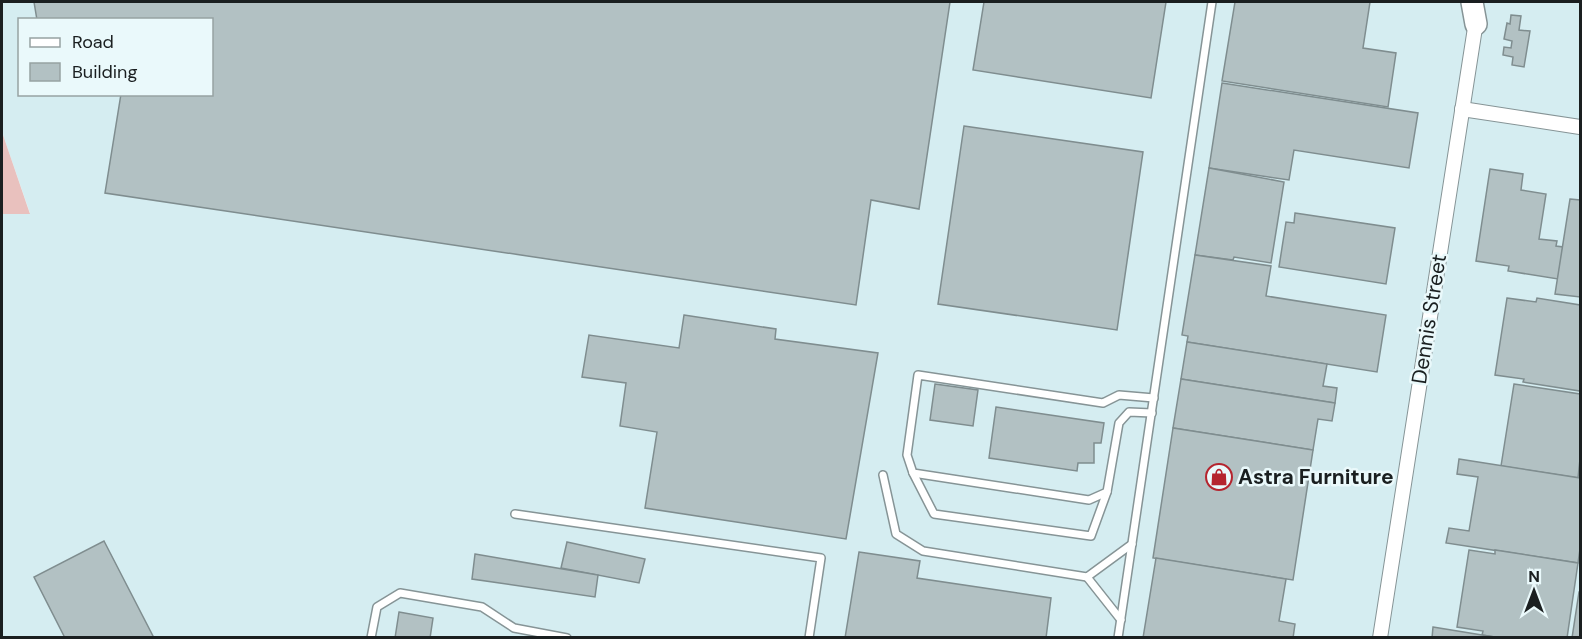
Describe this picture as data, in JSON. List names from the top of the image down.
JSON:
{
  "streets": {
    "street": ["Dennis Street"]
  },
  "places": {
    "shop": ["Astra Furniture"]
  },
  "legend": ["Road", "Building"],
  "north": "top"
}
